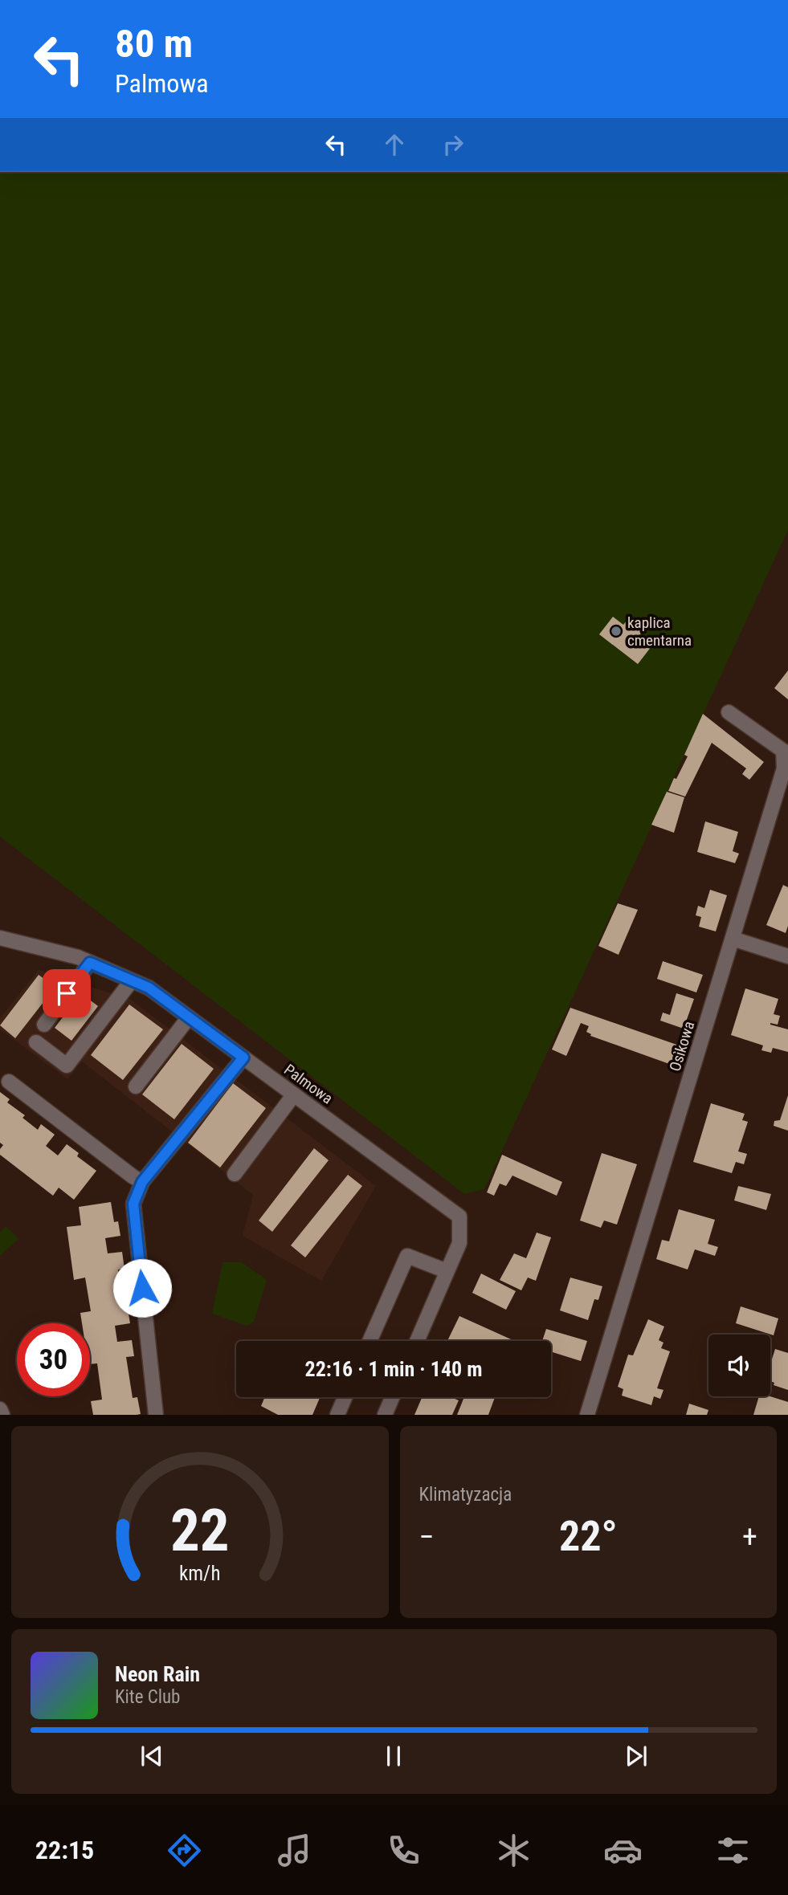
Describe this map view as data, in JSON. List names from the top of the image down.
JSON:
{
  "streets": {
    "street": ["Osikowa", "Palmowa"]
  },
  "places": ["kaplica cmentarna"],
  "page": {
    "turn": ["80 m", "Palmowa"],
    "limit": "30",
    "trip": "22:16 · 1 min · 140 m",
    "tile": "Klimatyzacja",
    "heat": ["−", "22°", "+"],
    "song": ["Neon Rain", "Kite Club"],
    "tabs": "22:15",
    "gauge": ["22", "km/h"]
  }
}
